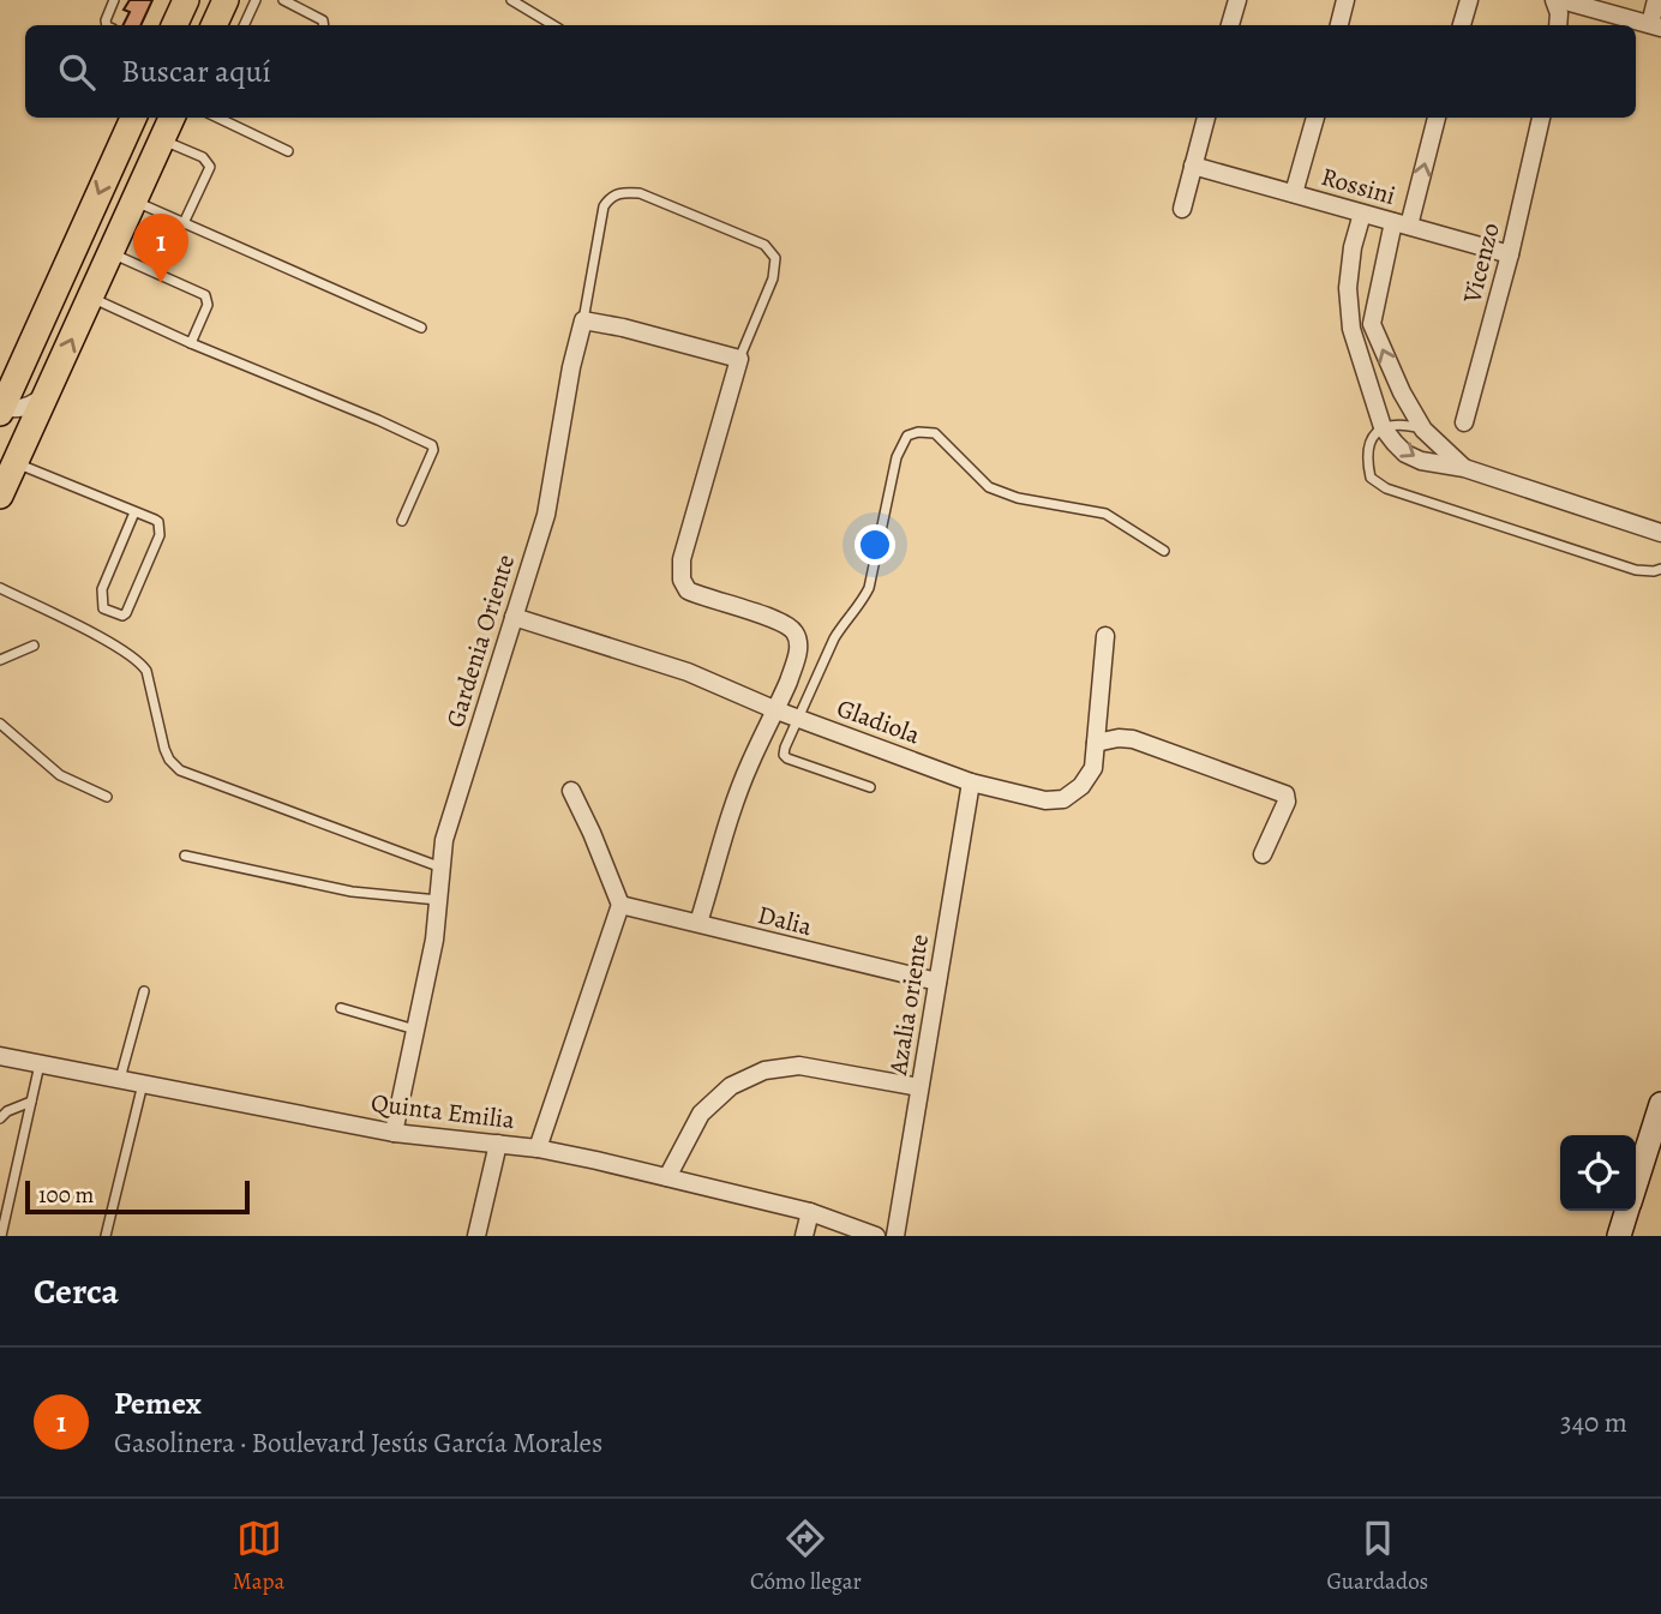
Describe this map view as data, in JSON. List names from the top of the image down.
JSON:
{
  "streets": {
    "street": [
      "Rossini",
      "Vicenzo",
      "Gardenia Oriente",
      "Gladiola",
      "Dalia",
      "Azalia oriente",
      "Quinta Emilia"
    ]
  },
  "crossings": [
    ["Rossini", "Vicenzo"],
    ["Gardenia Oriente", "Gladiola"],
    ["Gardenia Oriente", "Quinta Emilia"],
    ["Gladiola", "Azalia oriente"],
    ["Dalia", "Azalia oriente"]
  ],
  "scale_bar": "100 m",
  "page": {
    "search": "Buscar aquí",
    "pins": "1",
    "scale": "100 m",
    "heading": "Cerca",
    "list": [
      {
        "mark": "1",
        "name": "Pemex",
        "note": "Gasolinera · Boulevard Jesús García Morales",
        "value": "340 m"
      }
    ],
    "nav": ["Mapa", "Cómo llegar", "Guardados"]
  }
}
